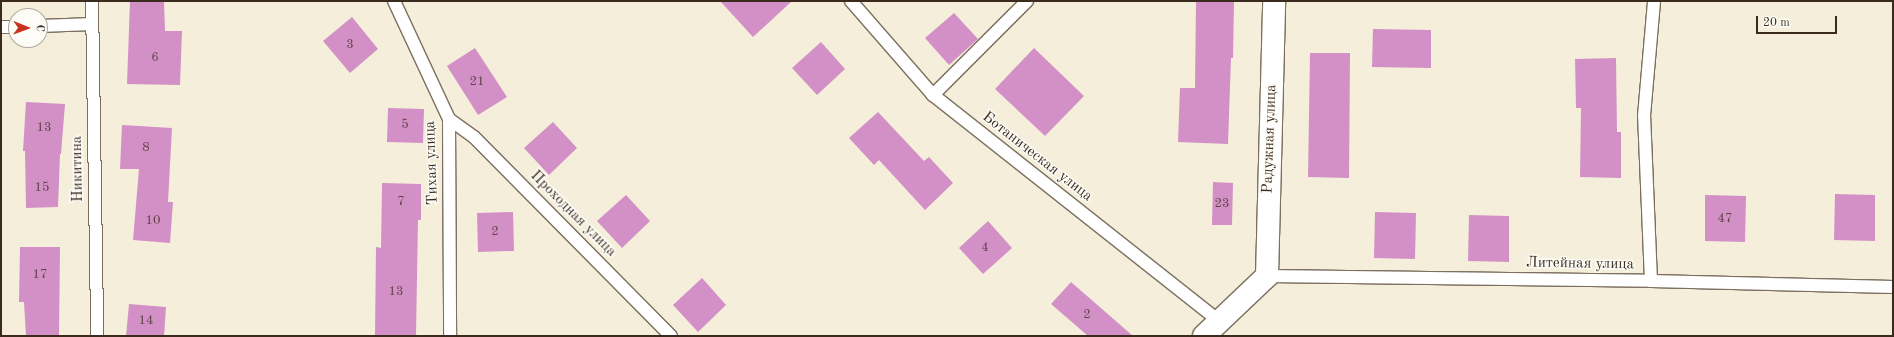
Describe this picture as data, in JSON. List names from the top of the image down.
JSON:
{
  "streets": {
    "street": ["Радужная улица"],
    "lane": [
      "Ботаническая улица",
      "Тихая улица",
      "Никитина",
      "Проходная улица",
      "Литейная улица"
    ]
  },
  "crossings": [
    ["Радужная улица", "Литейная улица"],
    ["Тихая улица", "Проходная улица"]
  ],
  "house_numbers": [
    "3",
    "6",
    "21",
    "5",
    "13",
    "8",
    "15",
    "7",
    "23",
    "47",
    "10",
    "2",
    "4",
    "17",
    "13",
    "2",
    "14"
  ],
  "scale_bar": "20 m",
  "north": "right"
}
